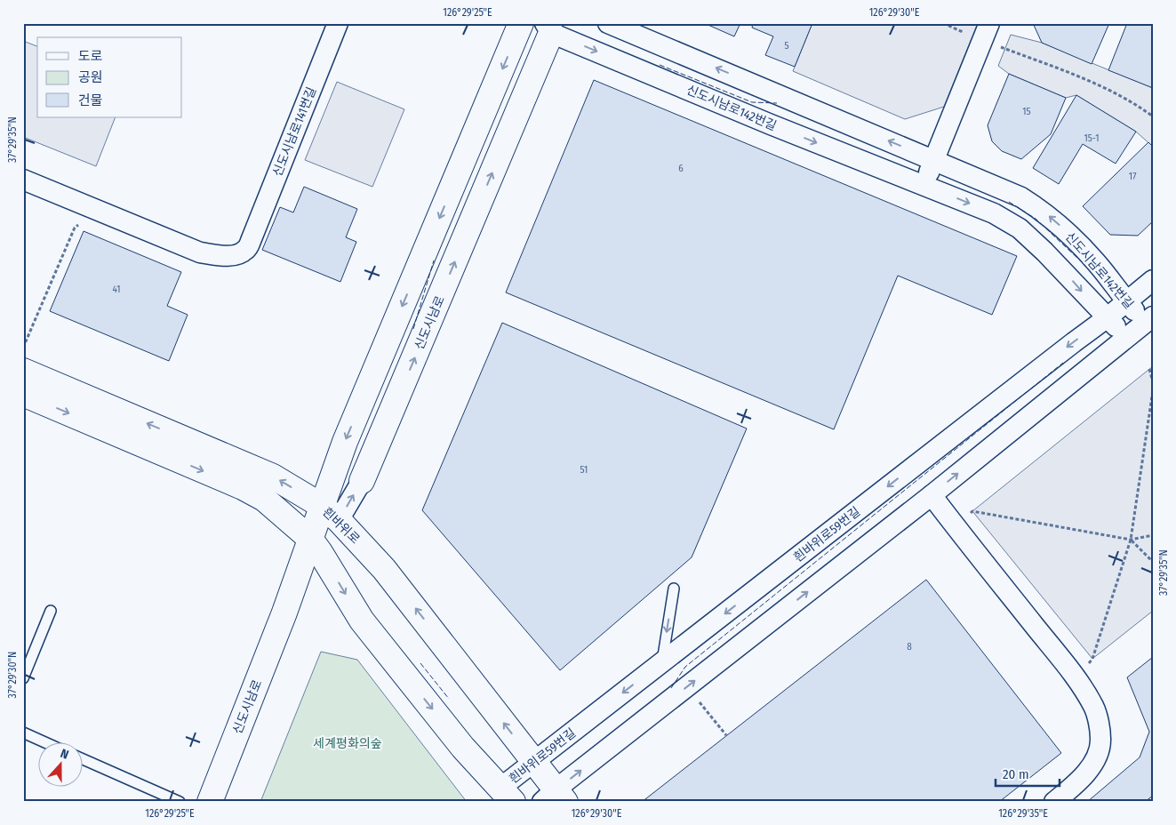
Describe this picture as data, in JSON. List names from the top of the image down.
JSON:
{
  "streets": {
    "street": [
      "신도시남로142번길",
      "신도시남로141번길",
      "신도시남로",
      "흰바위로",
      "흰바위로59번길"
    ]
  },
  "crossings": [
    ["신도시남로142번길", "신도시남로"],
    ["신도시남로142번길", "흰바위로59번길"],
    ["신도시남로", "흰바위로"],
    ["흰바위로", "흰바위로59번길"]
  ],
  "parks": ["세계평화의숲"],
  "house_numbers": [
    "5",
    "15",
    "15-1",
    "6",
    "17",
    "41",
    "51",
    "8"
  ],
  "legend": ["도로", "공원", "건물"],
  "scale_bar": "20 m",
  "north": "top",
  "coordinates": [
    "126°29'25\"E",
    "126°29'30\"E",
    "37°29'35\"N",
    "37°29'30\"N",
    "126°29'35\"E"
  ]
}
